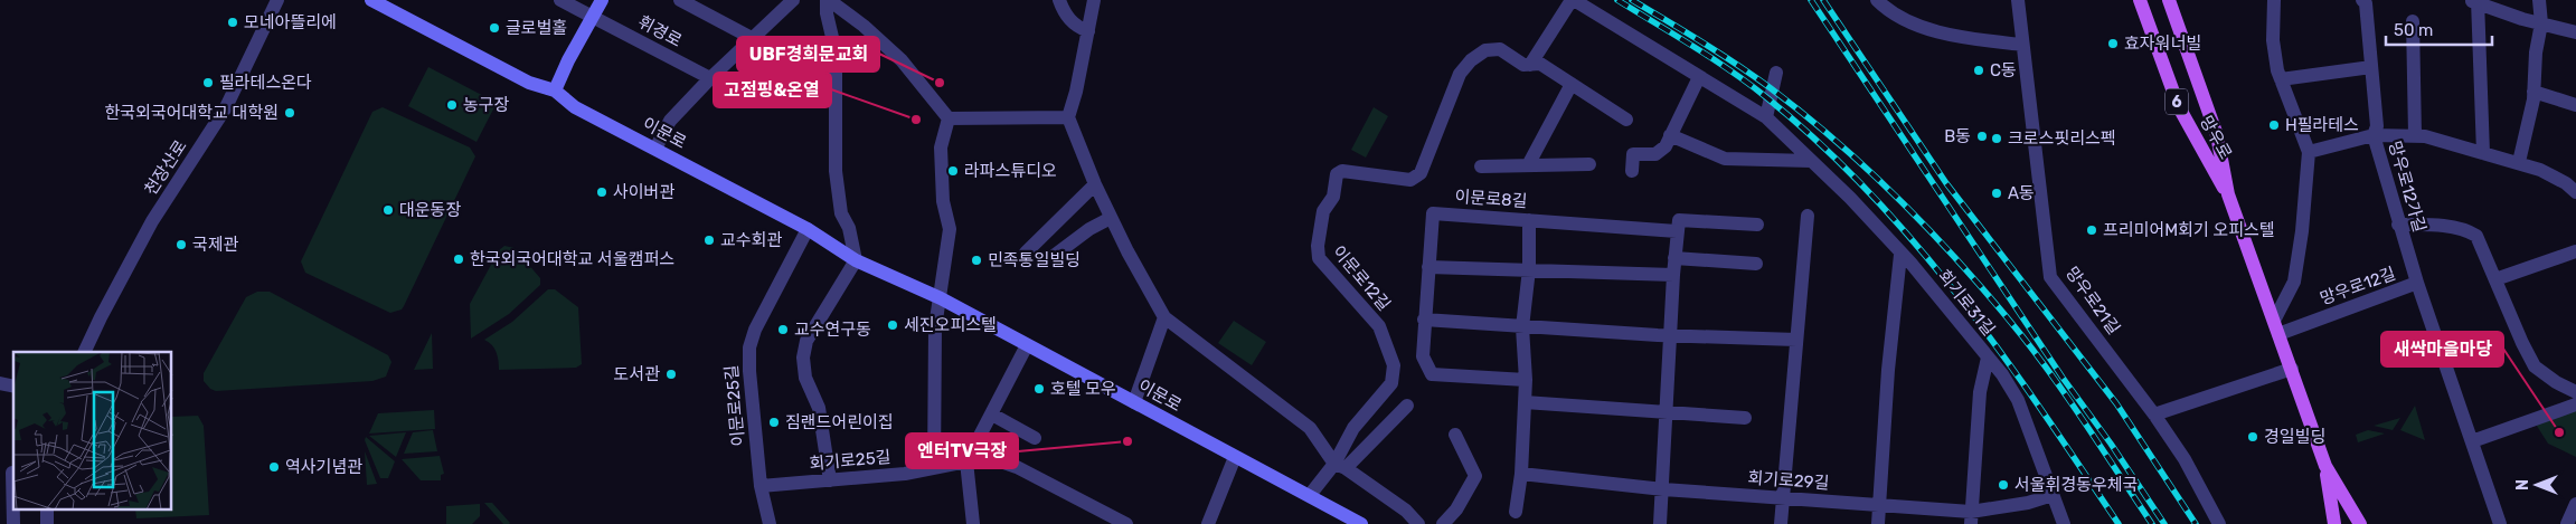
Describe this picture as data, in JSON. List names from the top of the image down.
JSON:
{
  "streets": {
    "main road": ["6", "이문로", "망우로"],
    "street": [
      "휘경로",
      "천장산로",
      "망우로12가길",
      "이문로8길",
      "이문로12길",
      "망우로12길",
      "망우로21길",
      "회기로31길",
      "이문로25길",
      "회기로25길",
      "회기로29길"
    ]
  },
  "crossings": [
    ["이문로", "이문로12길"],
    ["이문로", "이문로25길"],
    ["망우로", "망우로12길"],
    ["망우로12가길", "망우로12길"],
    ["회기로31길", "회기로29길"],
    ["이문로25길", "회기로25길"]
  ],
  "places": [
    "모네아뜰리에",
    "글로벌홀",
    "효자워너빌",
    "C동",
    "필라테스온다",
    "UBF경희문교회",
    "농구장",
    "한국외국어대학교 대학원",
    "고점핑&온열",
    "H필라테스",
    "B동",
    "크로스핏리스펙",
    "라파스튜디오",
    "사이버관",
    "A동",
    "대운동장",
    "프리미어M회기 오피스텔",
    "교수회관",
    "국제관",
    "한국외국어대학교 서울캠퍼스",
    "민족통일빌딩",
    "세진오피스텔",
    "교수연구동",
    "도서관",
    "호텔 모우",
    "짐랜드어린이집",
    "새싹마을마당",
    "경일빌딩",
    "엔터TV극장",
    "역사기념관",
    "서울휘경동우체국"
  ],
  "scale_bar": "50 m",
  "north": "left"
}
